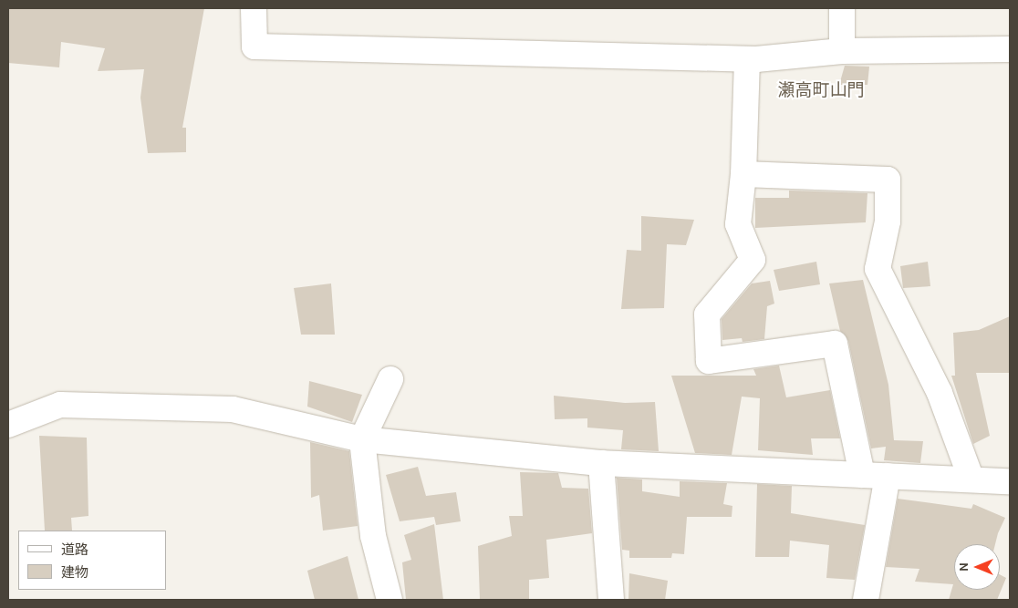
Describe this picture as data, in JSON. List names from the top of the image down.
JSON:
{
  "districts": ["瀬高町山門"],
  "legend": ["道路", "建物"],
  "north": "left"
}
